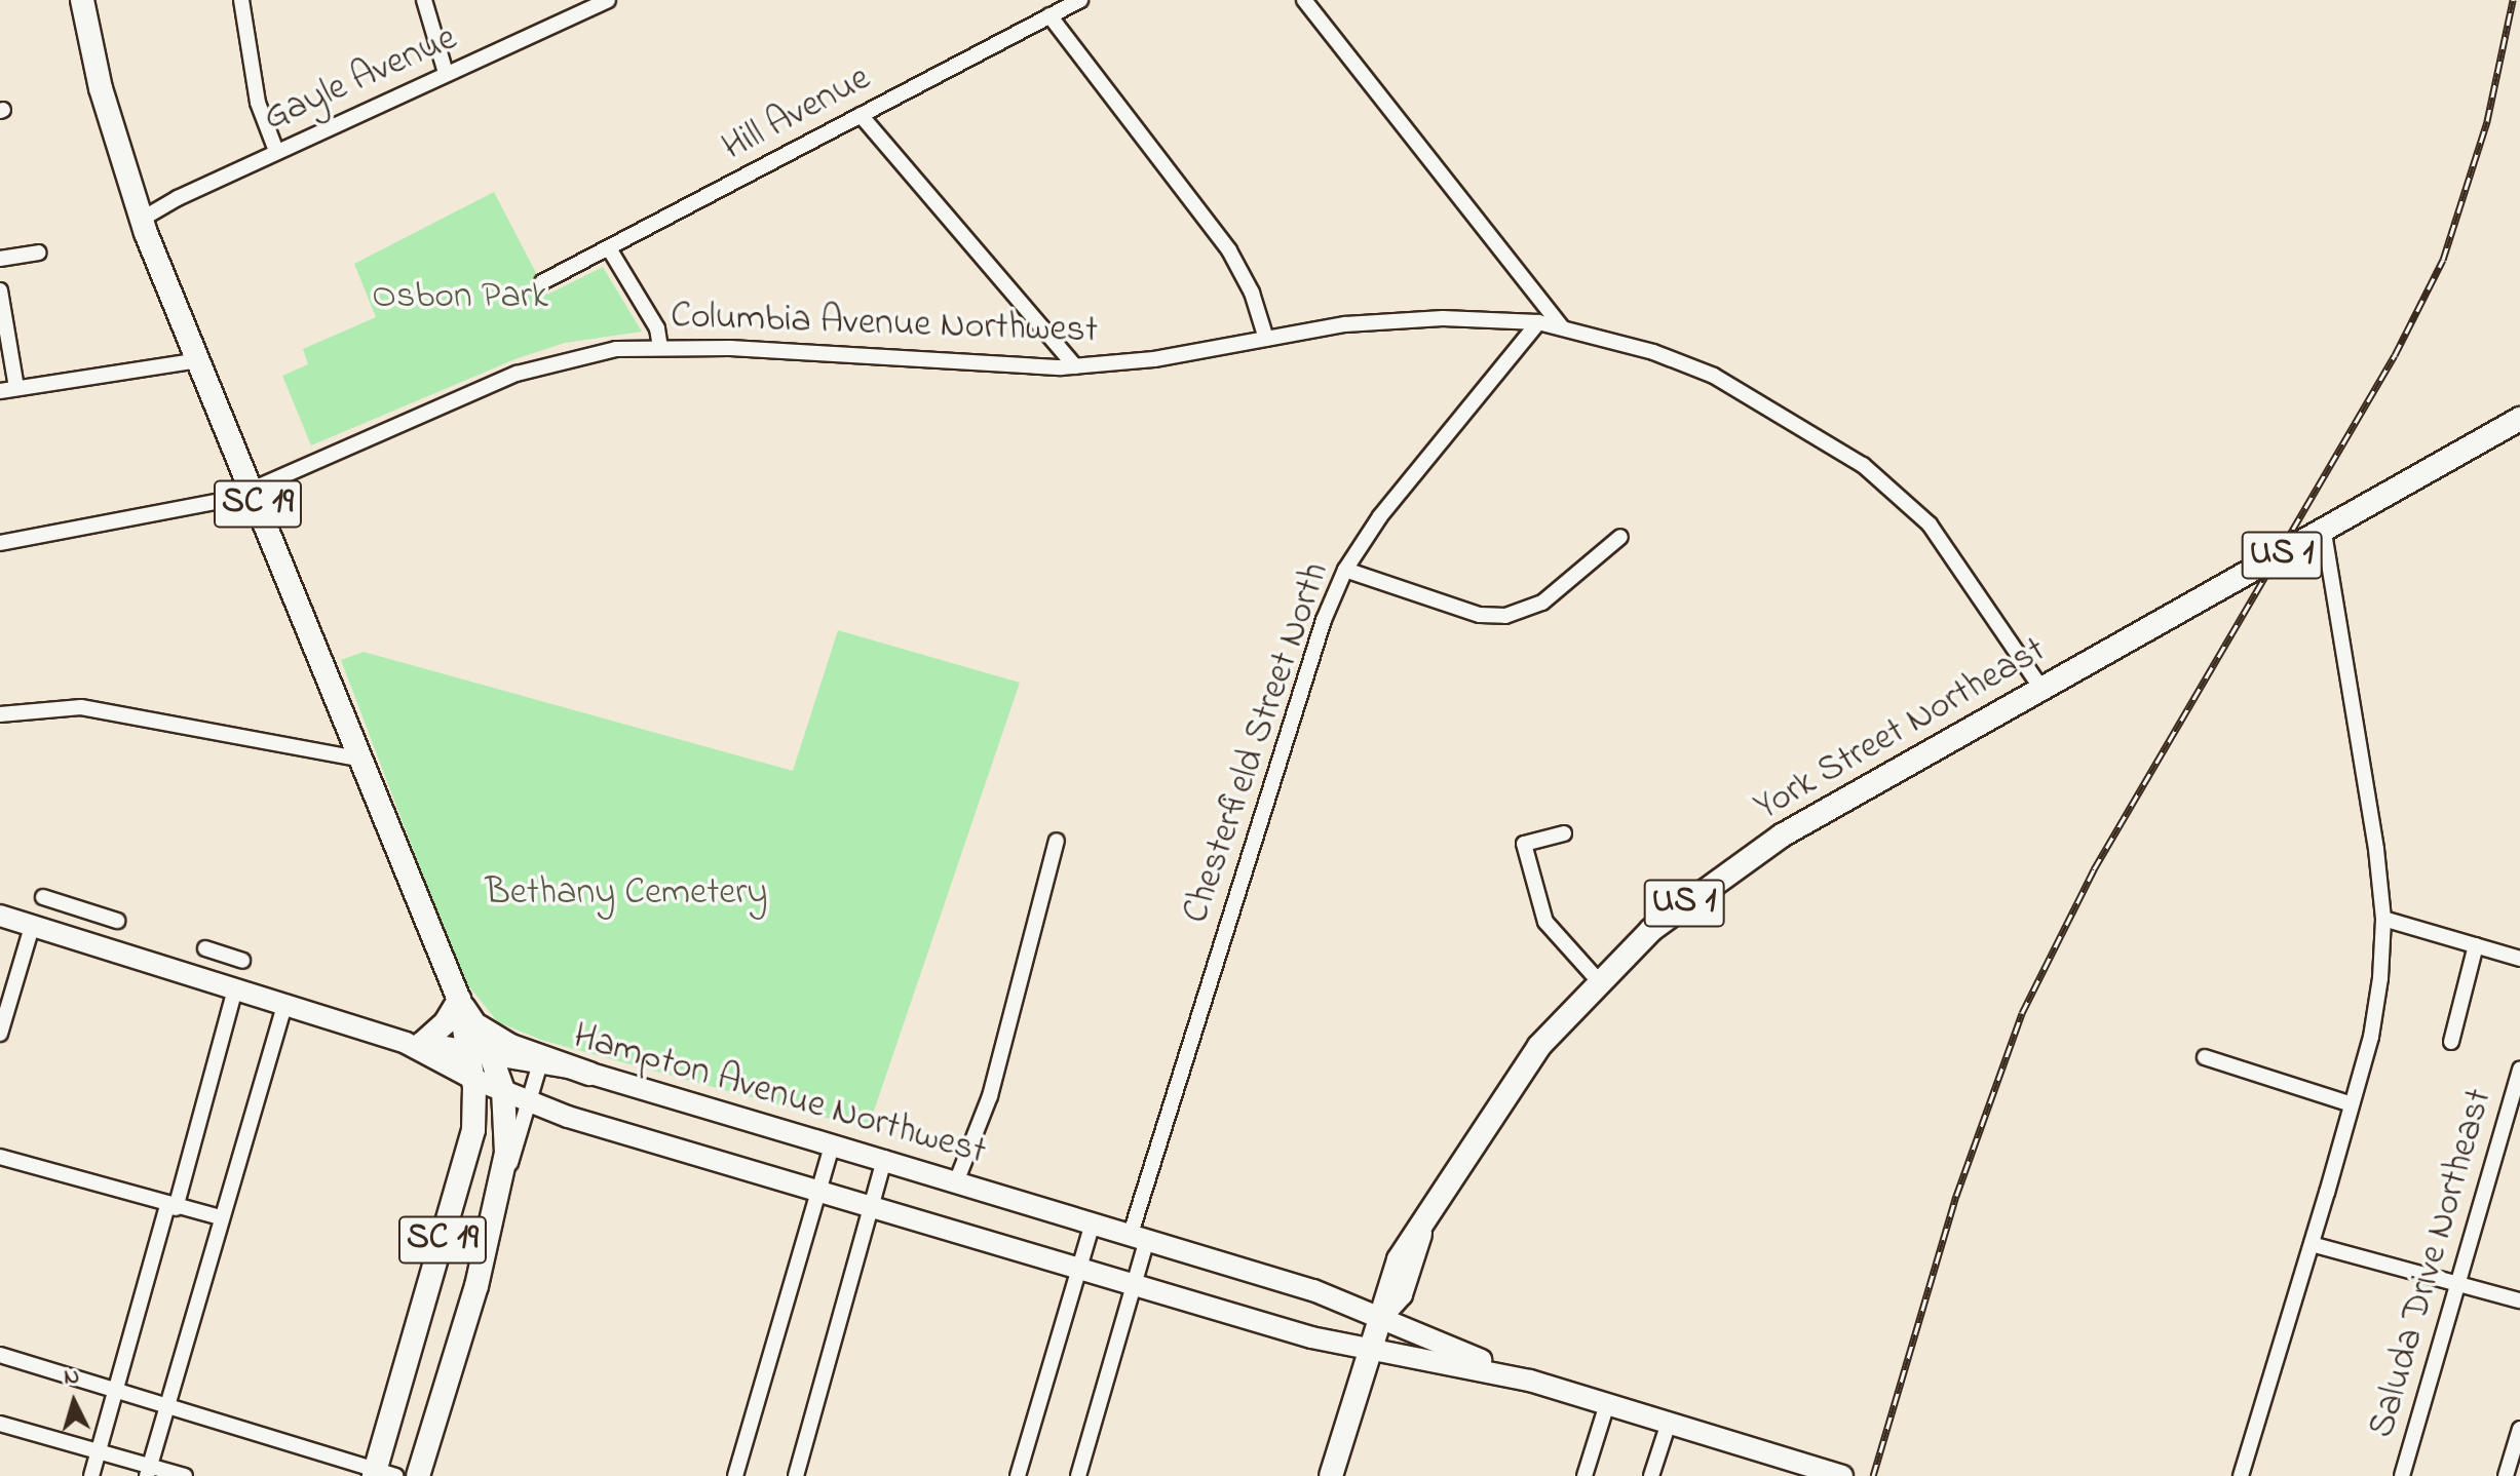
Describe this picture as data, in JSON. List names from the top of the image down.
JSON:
{
  "streets": {
    "main road": ["SC 19", "US 1", "York Street Northeast"],
    "street": [
      "Gayle Avenue",
      "Hill Avenue",
      "Columbia Avenue Northwest",
      "Chesterfield Street North",
      "Hampton Avenue Northwest",
      "Saluda Drive Northeast"
    ]
  },
  "crossings": [
    ["Gayle Avenue", "SC 19"],
    ["Columbia Avenue Northwest", "SC 19"],
    ["Columbia Avenue Northwest", "York Street Northeast"],
    ["Columbia Avenue Northwest", "Chesterfield Street North"],
    ["SC 19", "Hampton Avenue Northwest"],
    ["York Street Northeast", "Hampton Avenue Northwest"],
    ["Chesterfield Street North", "Hampton Avenue Northwest"]
  ],
  "parks": ["Osbon Park", "Bethany Cemetery"],
  "north": "top"
}
